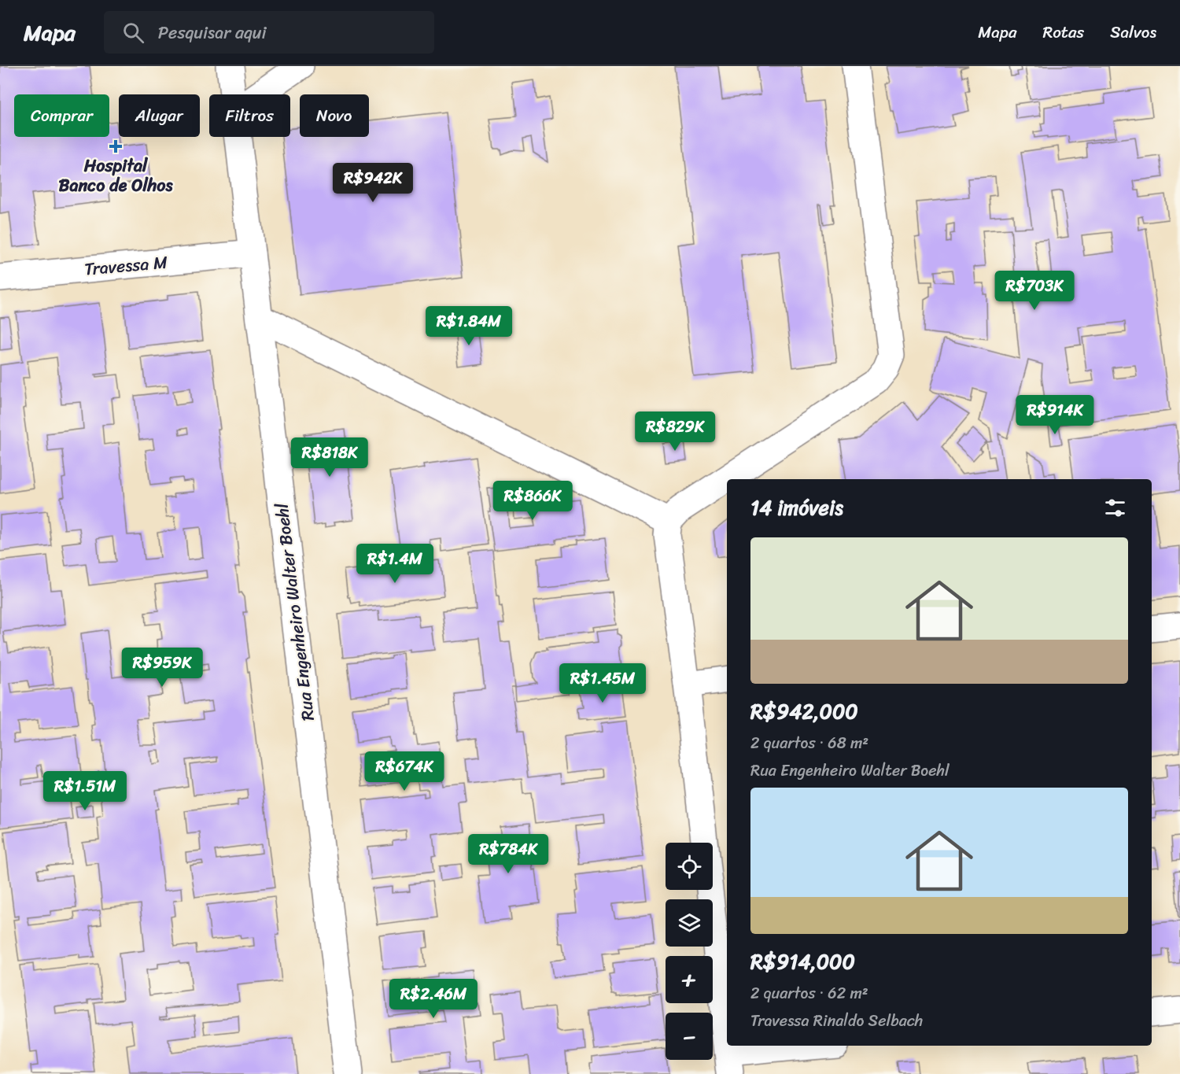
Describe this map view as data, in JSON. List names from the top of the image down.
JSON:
{
  "streets": {
    "street": ["Travessa M", "Rua Engenheiro Walter Boehl"]
  },
  "crossings": [
    ["Travessa M", "Rua Engenheiro Walter Boehl"]
  ],
  "places": {
    "health": ["Hospital Banco de Olhos"]
  },
  "page": {
    "header": "Mapa",
    "search": "Pesquisar aqui",
    "nav": ["Mapa", "Rotas", "Salvos"],
    "chip": [
      "Comprar",
      "Alugar",
      "Filtros",
      "Novo"
    ],
    "price": [
      "R$942K",
      "R$703K",
      "R$1.84M",
      "R$914K",
      "R$829K",
      "R$818K",
      "R$866K",
      "R$1.4M",
      "R$959K",
      "R$1.45M",
      "R$674K",
      "R$1.51M",
      "R$784K",
      "R$2.46M"
    ],
    "heading": "14 imóveis",
    "list": [
      {
        "name": "R$942,000",
        "note": "2 quartos · 68 m² · Rua Engenheiro Walter Boehl"
      },
      {
        "name": "R$914,000",
        "note": "2 quartos · 62 m² · Travessa Rinaldo Selbach"
      }
    ],
    "map_buttons": ["+", "−"]
  }
}
